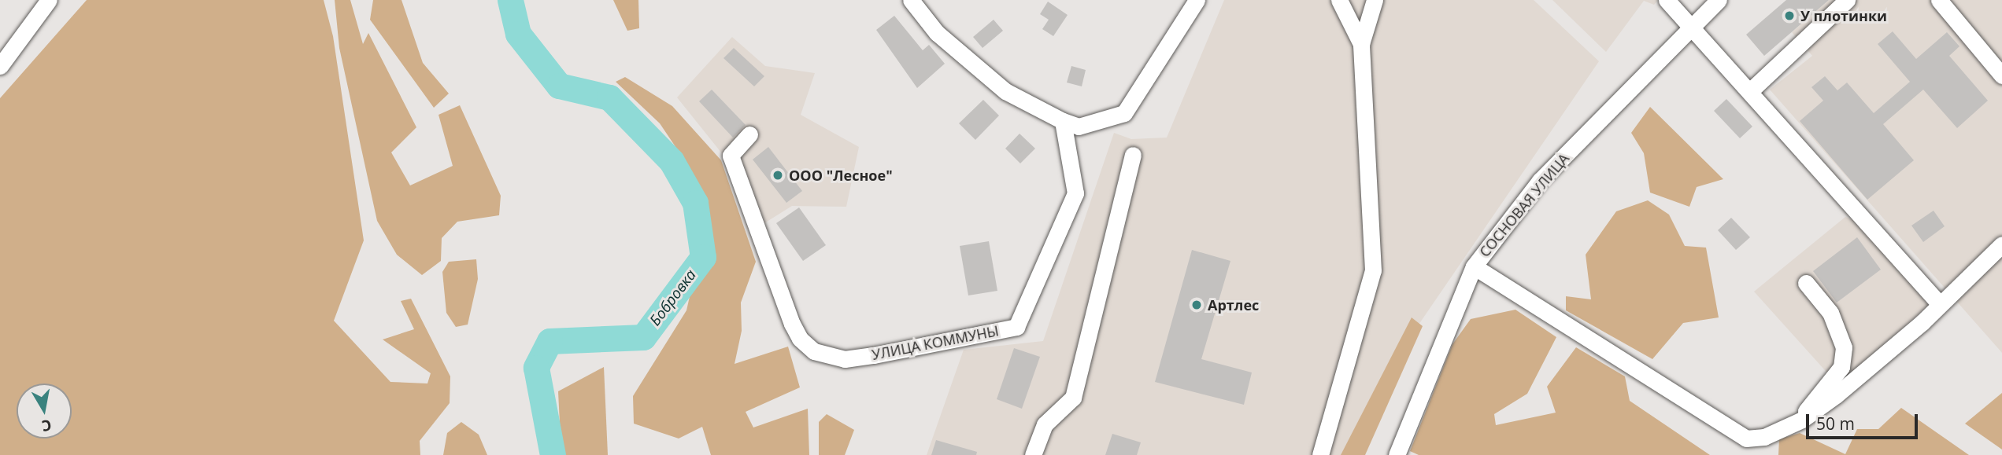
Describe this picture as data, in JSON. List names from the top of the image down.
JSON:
{
  "streets": {
    "street": ["СОСНОВАЯ УЛИЦА", "УЛИЦА КОММУНЫ"]
  },
  "water": ["Бобровка"],
  "places": ["У плотинки", "ООО \"Лесное\"", "Артлес"],
  "scale_bar": "50 m",
  "north": "bottom"
}
